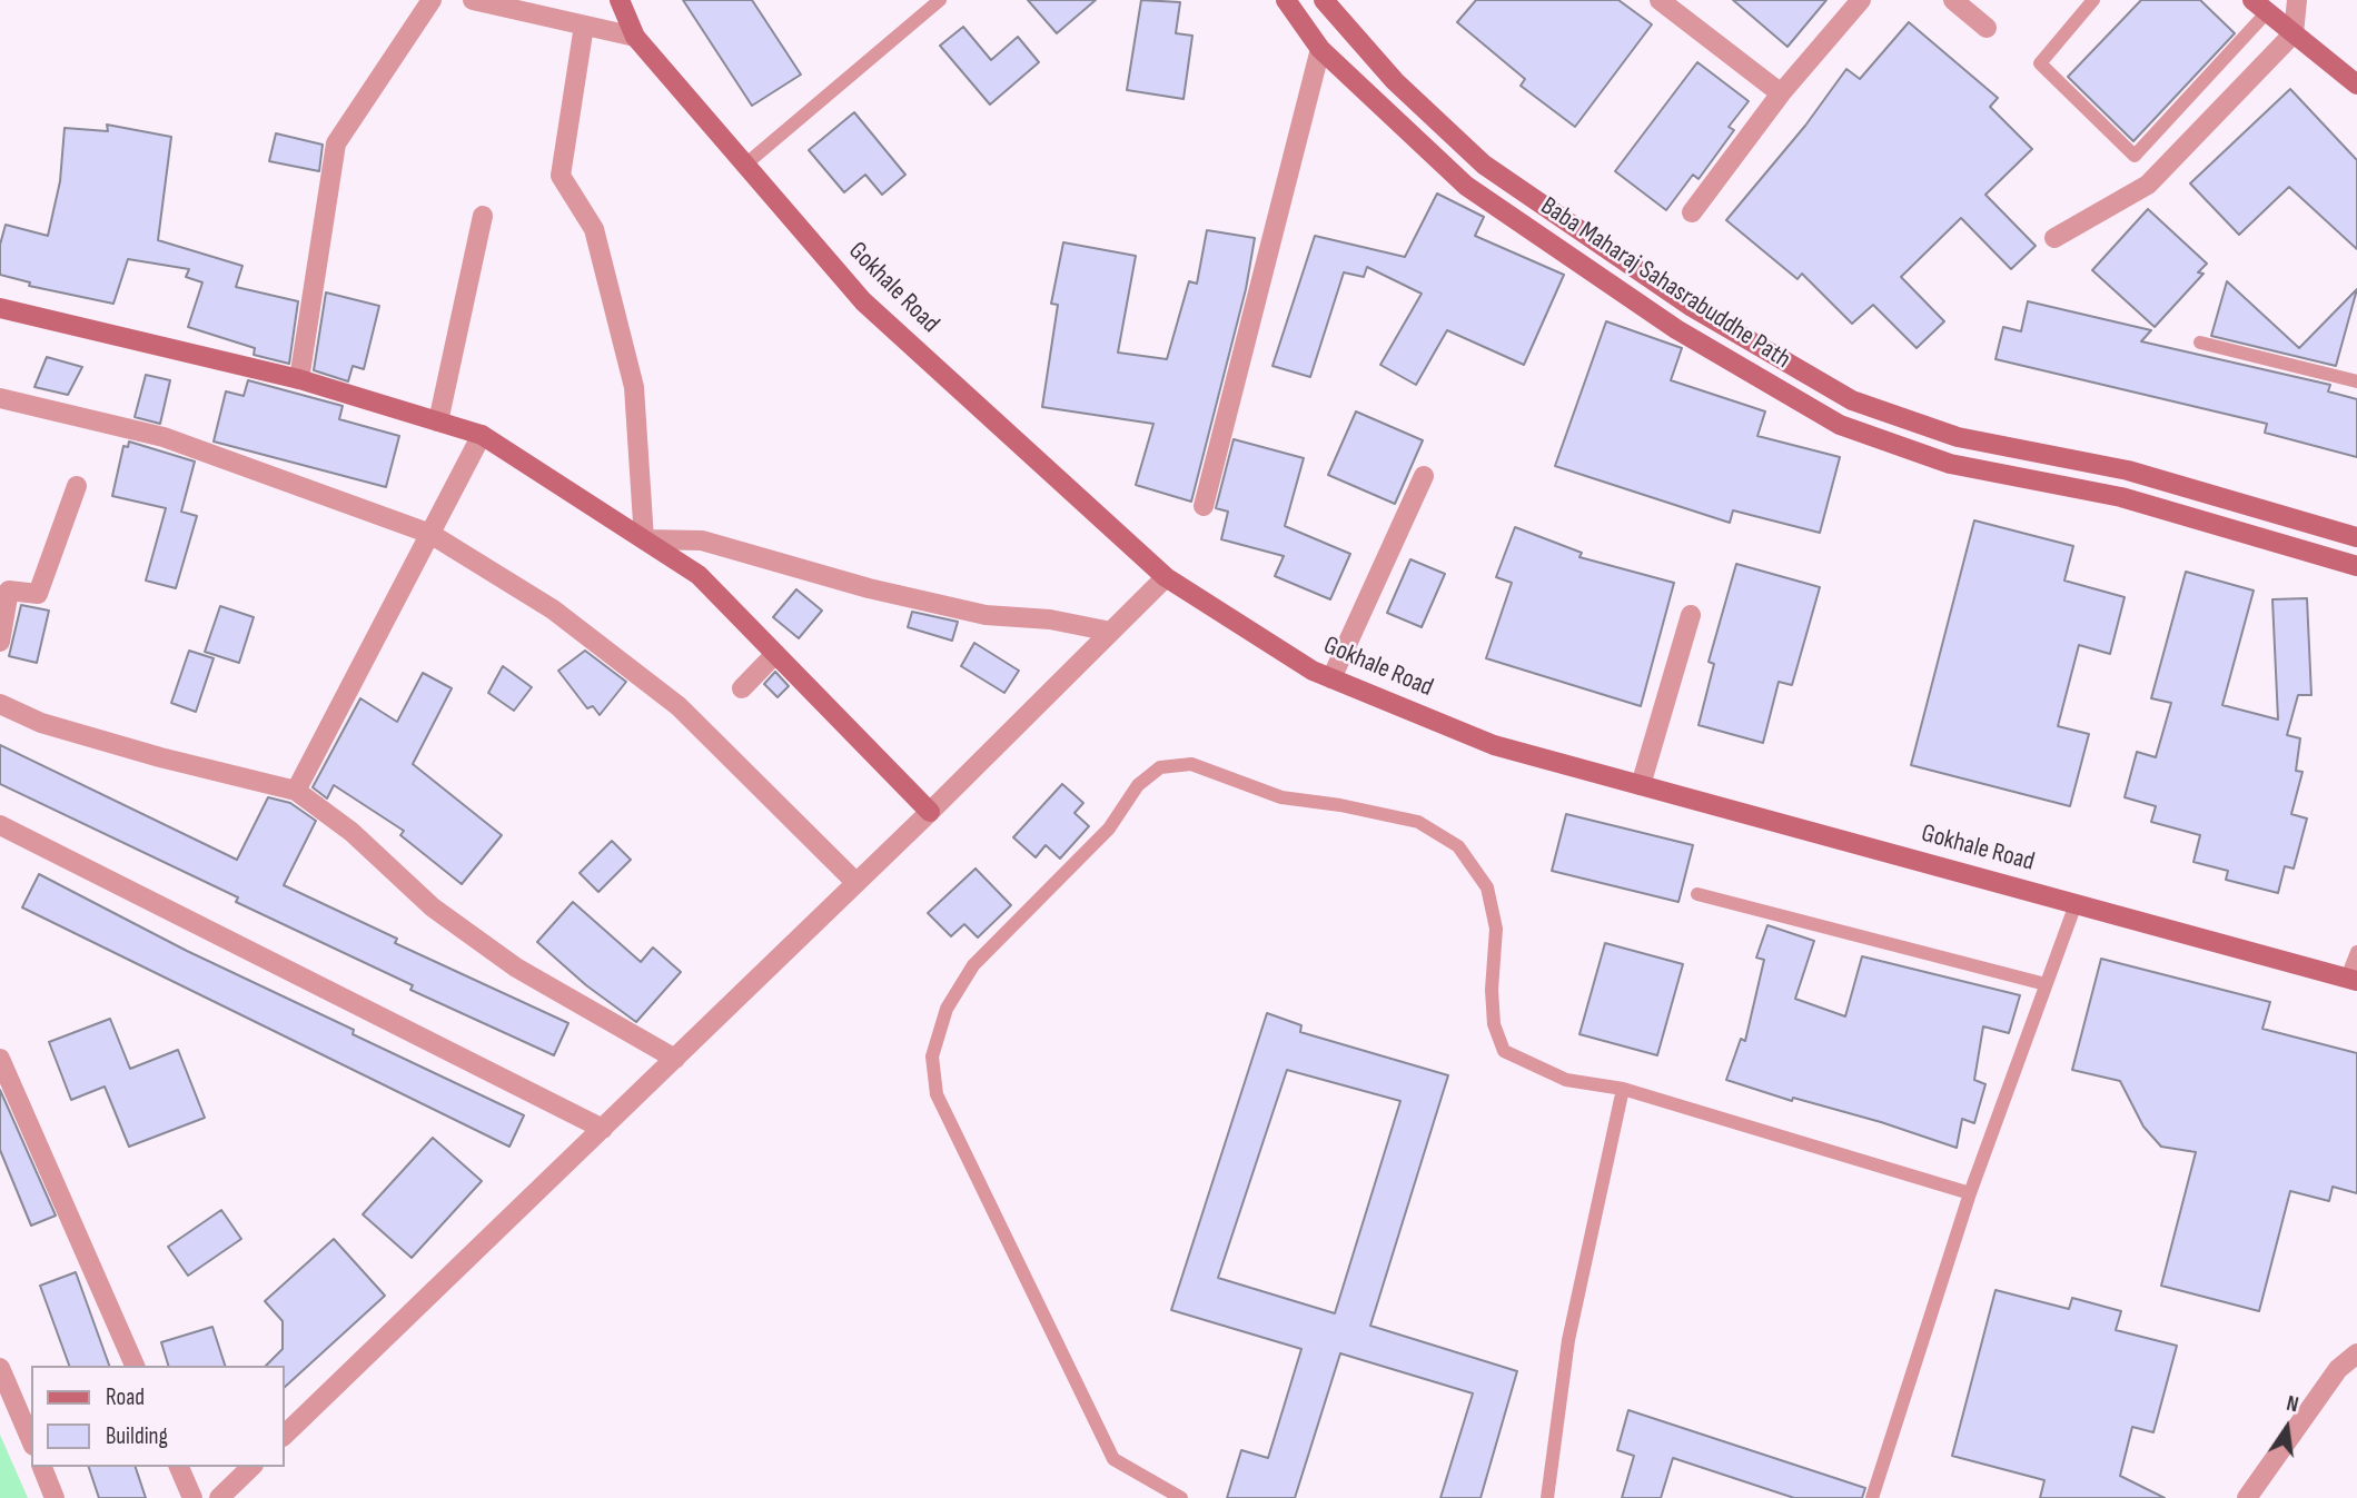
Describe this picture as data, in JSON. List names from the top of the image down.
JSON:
{
  "streets": {
    "street": ["Baba Maharaj Sahasrabuddhe Path", "Gokhale Road"]
  },
  "legend": ["Road", "Building"],
  "north": "top"
}
